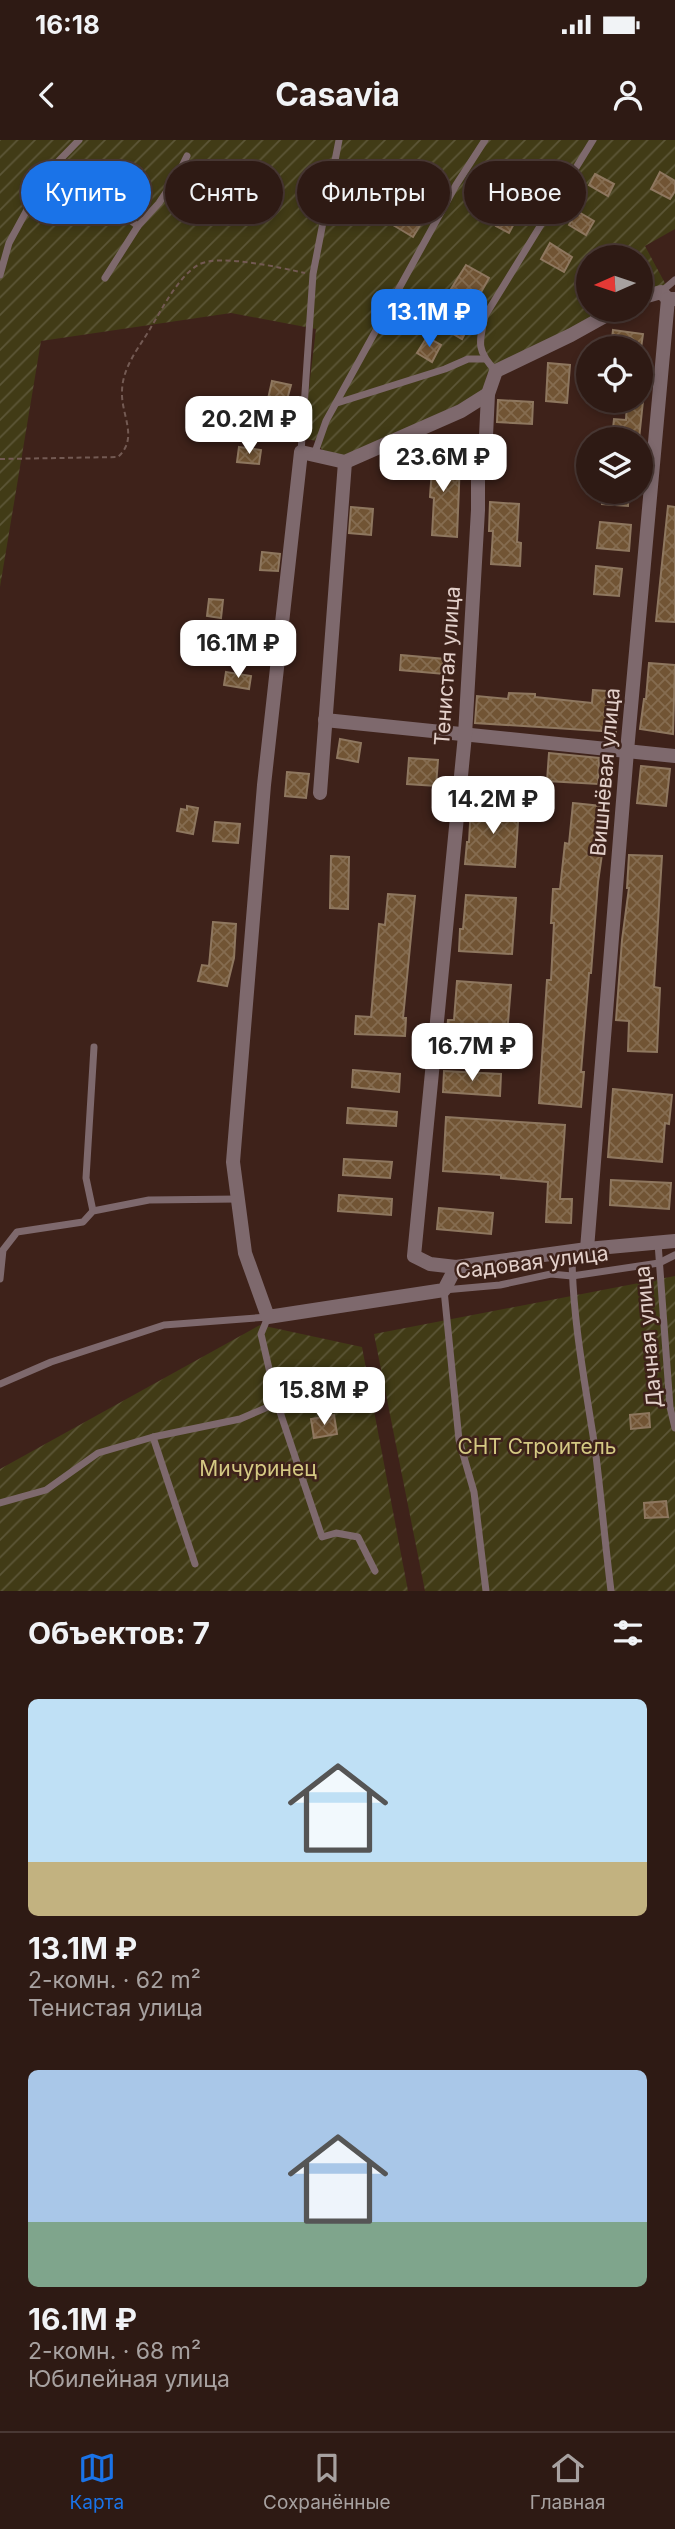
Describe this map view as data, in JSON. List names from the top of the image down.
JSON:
{
  "streets": {
    "street": ["Тенистая улица", "Вишнёвая улица"],
    "lane": ["Садовая улица", "Дачная улица"]
  },
  "crossings": [
    ["Садовая улица", "Дачная улица"]
  ],
  "parks": ["СНТ Строитель", "Мичуринец"],
  "north": "left",
  "page": {
    "status": "16:18",
    "header": "Casavia",
    "chip": [
      "Купить",
      "Снять",
      "Фильтры",
      "Новое"
    ],
    "price": [
      "13.1M ₽",
      "20.2M ₽",
      "23.6M ₽",
      "16.1M ₽",
      "14.2M ₽",
      "16.7M ₽",
      "15.8M ₽"
    ],
    "heading": "Объектов: 7",
    "list": [
      {
        "name": "13.1M ₽",
        "note": "2-комн. · 62 m² · Тенистая улица"
      },
      {
        "name": "16.1M ₽",
        "note": "2-комн. · 68 m² · Юбилейная улица"
      }
    ],
    "tabs": ["Карта", "Сохранённые", "Главная"]
  }
}
